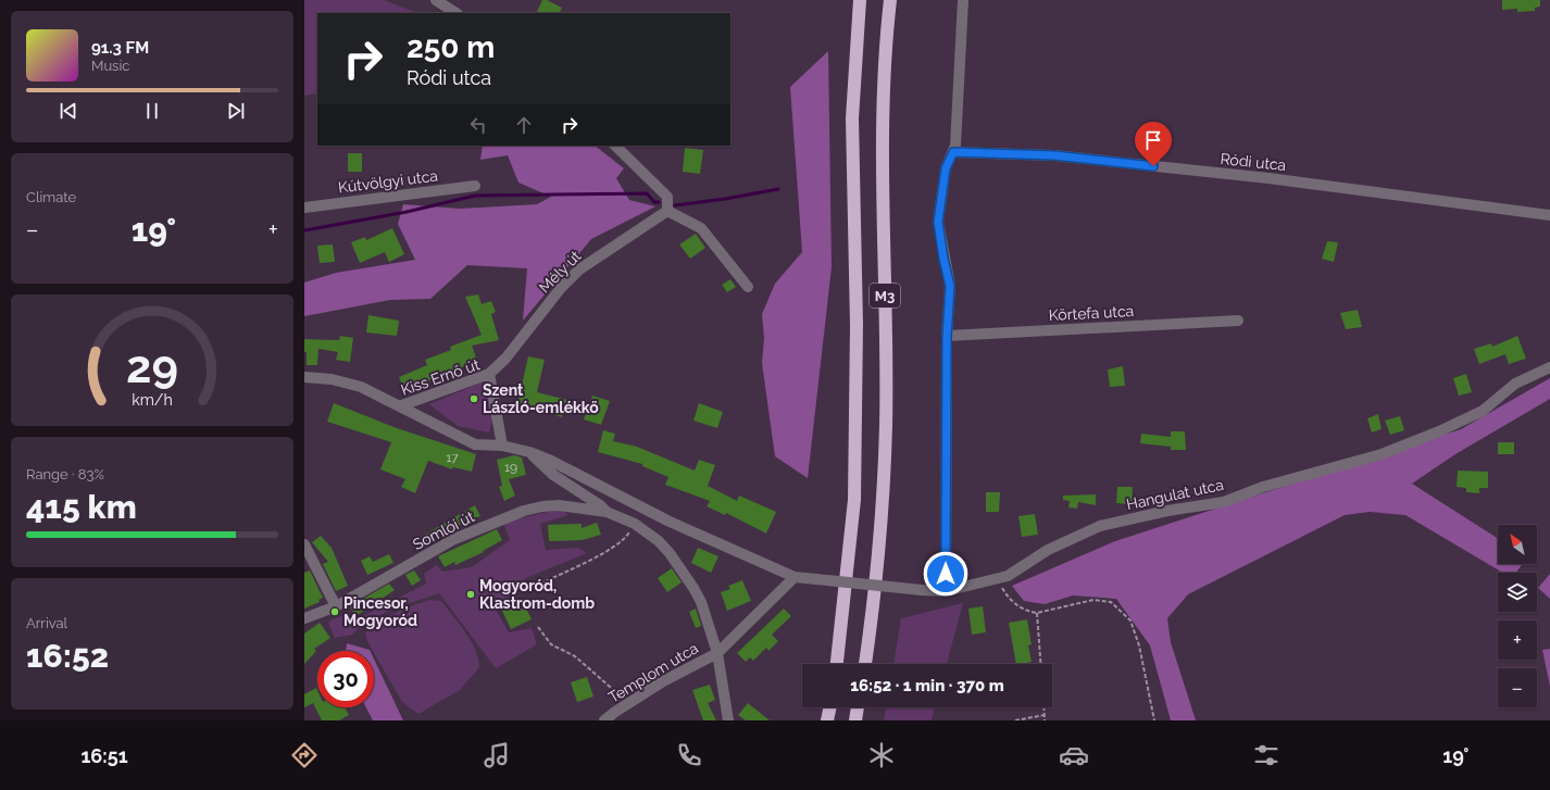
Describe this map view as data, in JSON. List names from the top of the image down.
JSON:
{
  "streets": {
    "highway": ["M3"],
    "street": [
      "Ródi utca",
      "Kútvölgyi utca",
      "Mély út",
      "Körtefa utca",
      "Kiss Ernő út",
      "Hangulat utca",
      "Somlói út",
      "Templom utca"
    ]
  },
  "crossings": [
    ["Mély út", "Kiss Ernő út"],
    ["Hangulat utca", "Templom utca"],
    ["Somlói út", "Templom utca"]
  ],
  "places": ["Szent László-emlékkő", "Mogyoród, Klastrom-domb", "Pincesor, Mogyoród"],
  "house_numbers": ["17", "19"],
  "north": "top left",
  "page": {
    "turn": ["250 m", "Ródi utca"],
    "song": ["91.3 FM", "Music"],
    "tile": [
      "Climate",
      ["Range · 83%", "415 km"],
      ["Arrival", "16:52"]
    ],
    "heat": ["−", "19°", "+"],
    "map_buttons": ["+", "−"],
    "limit": "30",
    "trip": "16:52 · 1 min · 370 m",
    "tabs": ["16:51", "19°"],
    "gauge": ["29", "km/h"]
  }
}
